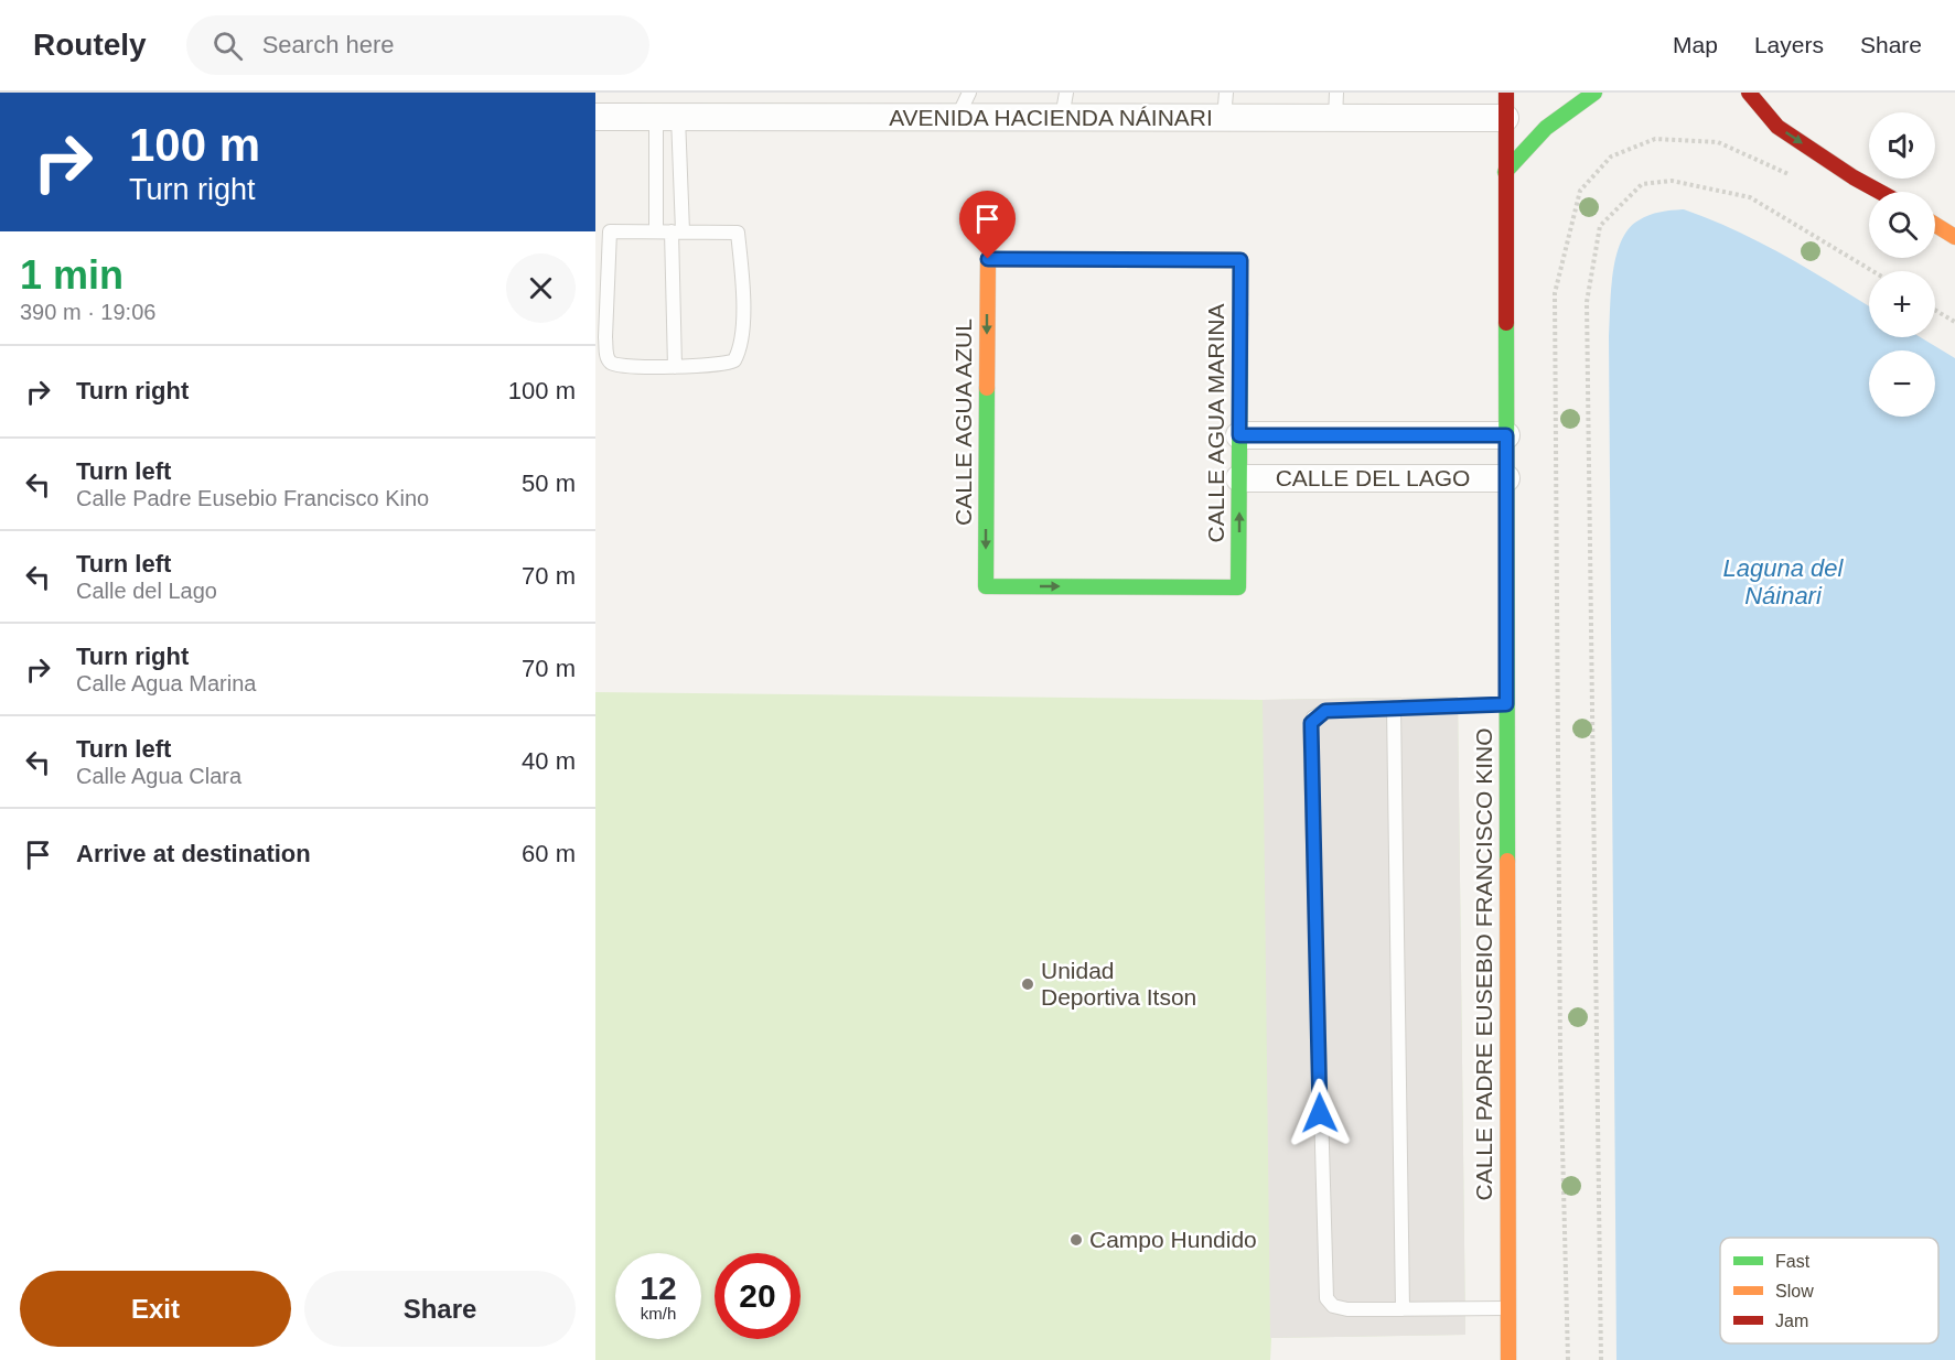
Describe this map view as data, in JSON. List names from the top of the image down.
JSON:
{
  "streets": {
    "street": [
      "AVENIDA HACIENDA NÁINARI",
      "CALLE AGUA AZUL",
      "CALLE AGUA MARINA",
      "CALLE DEL LAGO",
      "CALLE PADRE EUSEBIO FRANCISCO KINO"
    ]
  },
  "crossings": [
    ["AVENIDA HACIENDA NÁINARI", "CALLE PADRE EUSEBIO FRANCISCO KINO"],
    ["CALLE AGUA AZUL", "CALLE AGUA MARINA"],
    ["CALLE AGUA MARINA", "CALLE DEL LAGO"],
    ["CALLE DEL LAGO", "CALLE PADRE EUSEBIO FRANCISCO KINO"]
  ],
  "water": ["Laguna del Náinari"],
  "places": ["Unidad Deportiva Itson", "Campo Hundido"],
  "legend": ["Fast", "Slow", "Jam"],
  "page": {
    "header": "Routely",
    "search": "Search here",
    "nav": ["Map", "Layers", "Share"],
    "turn": ["100 m", "Turn right"],
    "map_buttons": ["+", "−"],
    "heading": ["1 min", "390 m · 19:06"],
    "list": [
      {
        "name": "Turn right",
        "value": "100 m"
      },
      {
        "name": "Turn left",
        "note": "Calle Padre Eusebio Francisco Kino",
        "value": "50 m"
      },
      {
        "name": "Turn left",
        "note": "Calle del Lago",
        "value": "70 m"
      },
      {
        "name": "Turn right",
        "note": "Calle Agua Marina",
        "value": "70 m"
      },
      {
        "name": "Turn left",
        "note": "Calle Agua Clara",
        "value": "40 m"
      },
      {
        "name": "Arrive at destination",
        "value": "60 m"
      }
    ],
    "speed": "12 km/h",
    "limit": "20",
    "buttons": ["Exit", "Share"]
  }
}
